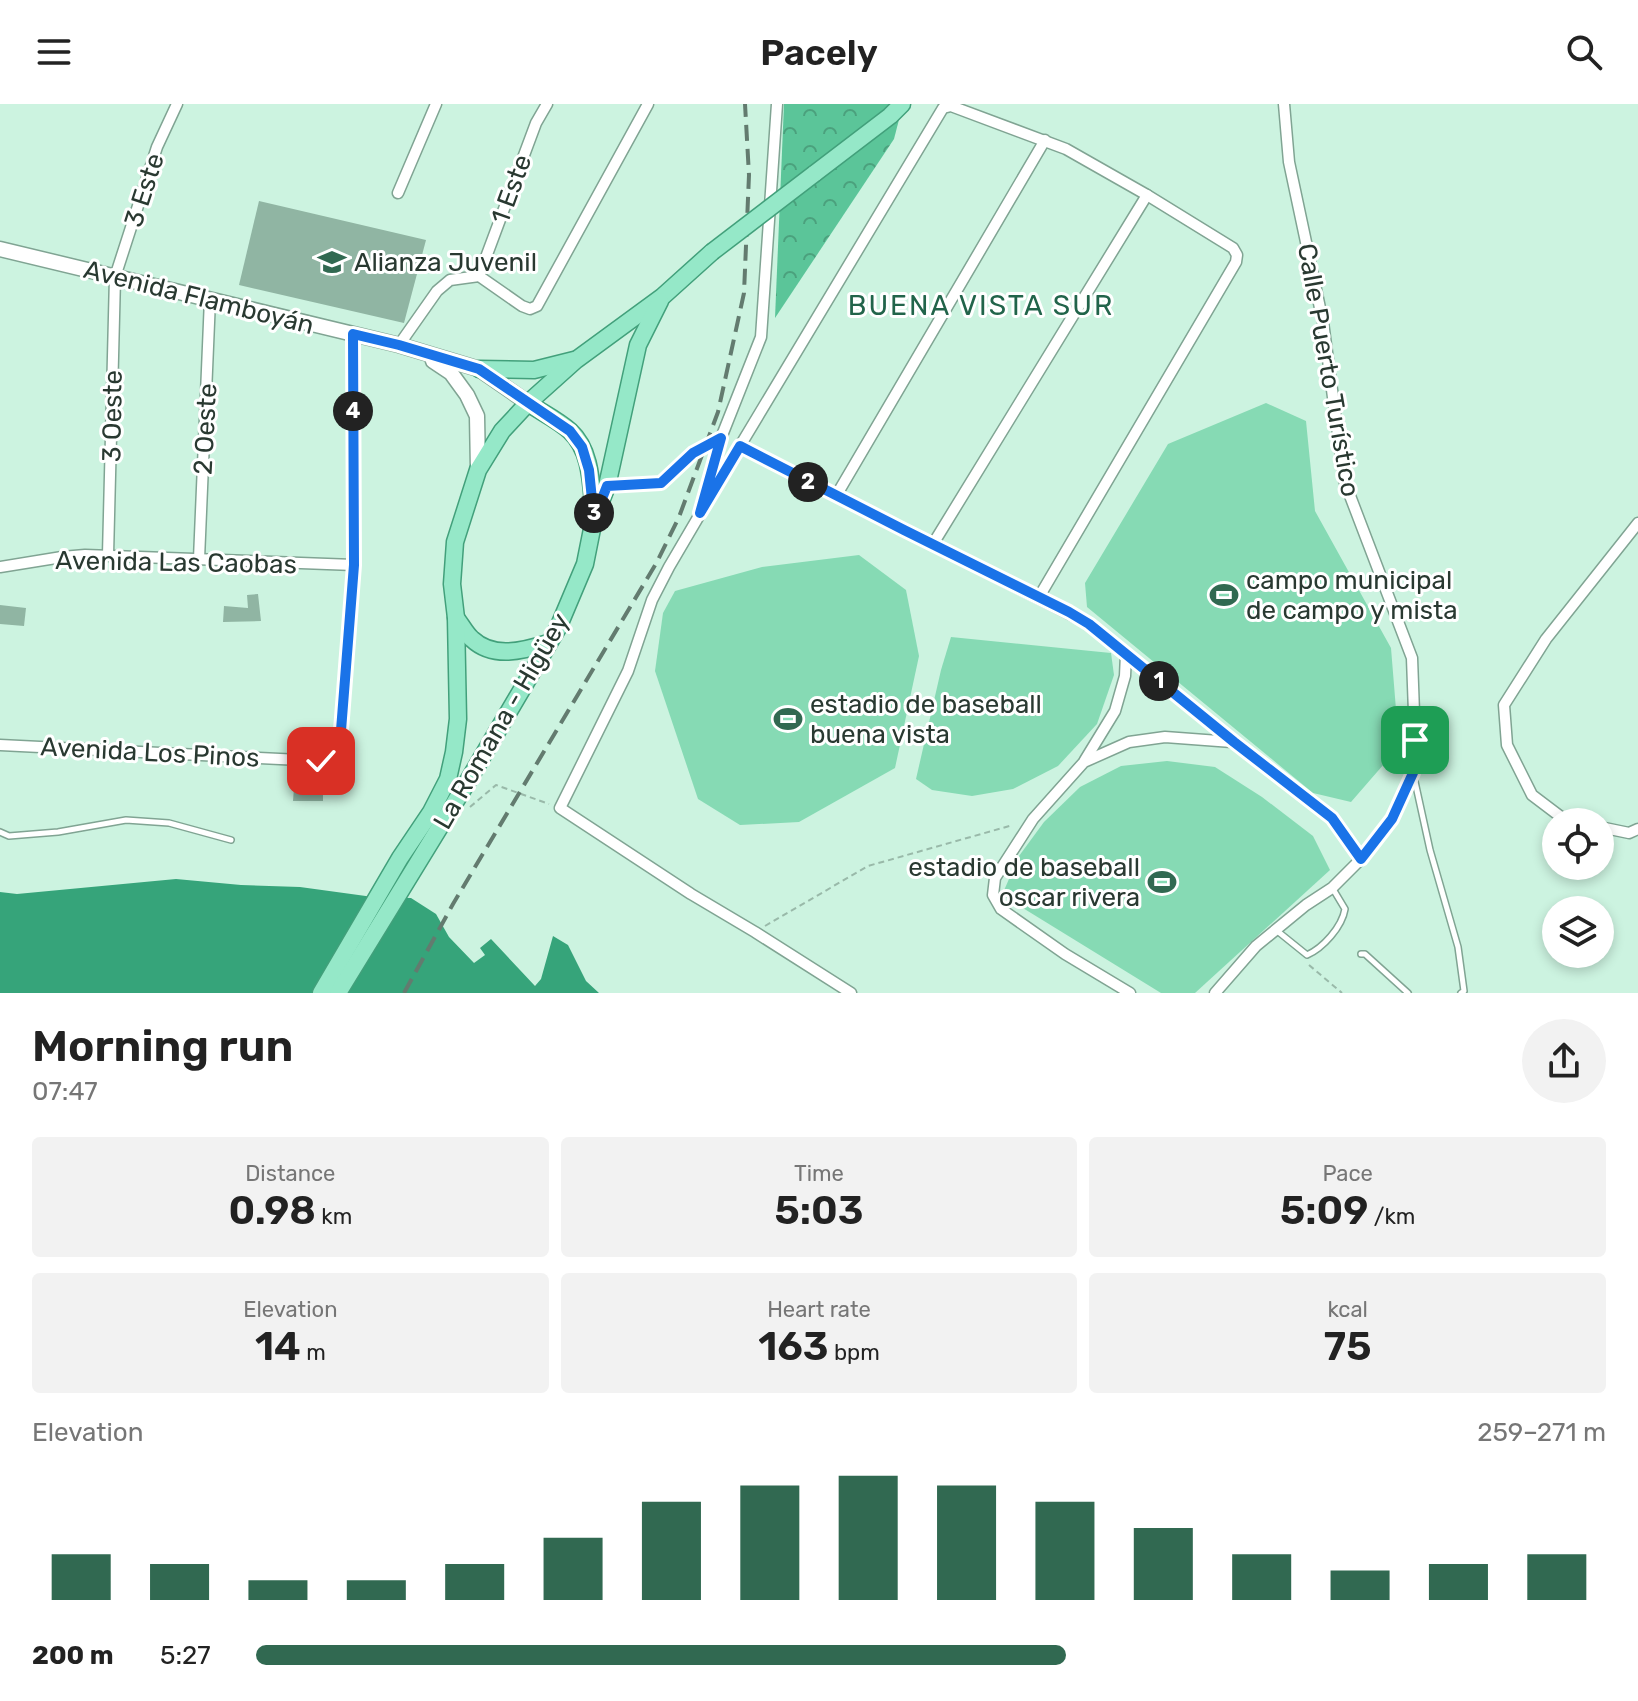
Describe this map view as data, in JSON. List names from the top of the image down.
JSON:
{
  "streets": {
    "main road": ["La Romana - Higüey"],
    "street": [
      "1 Este",
      "3 Este",
      "Avenida Flamboyán",
      "Calle Puerto Turístico",
      "3 Oeste",
      "2 Oeste",
      "Avenida Las Caobas",
      "Avenida Los Pinos"
    ]
  },
  "crossings": [
    ["3 Este", "Avenida Flamboyán"],
    ["3 Este", "3 Oeste"],
    ["Avenida Flamboyán", "3 Oeste"],
    ["Avenida Flamboyán", "2 Oeste"],
    ["Avenida Flamboyán", "La Romana - Higüey"],
    ["3 Oeste", "Avenida Las Caobas"],
    ["2 Oeste", "Avenida Las Caobas"],
    ["Avenida Las Caobas", "Avenida Los Pinos"]
  ],
  "districts": ["BUENA VISTA SUR"],
  "places": {
    "school or university": ["Alianza Juvenil"],
    "sports": ["campo municipal de campo y mista", "estadio de baseball buena vista", "estadio de baseball oscar rivera"]
  },
  "page": {
    "header": "Pacely",
    "pins": [
      "4",
      "2",
      "3",
      "1"
    ],
    "heading": ["Morning run", "07:47"],
    "stats": [
      ["Distance", "0.98 km"],
      ["Time", "5:03"],
      ["Pace", "5:09 /km"],
      ["Elevation", "14 m"],
      ["Heart rate", "163 bpm"],
      ["kcal", "75"]
    ],
    "chart": ["Elevation", "259–271 m"],
    "list": [
      {
        "name": "200 m",
        "note": "5:27"
      }
    ]
  }
}
